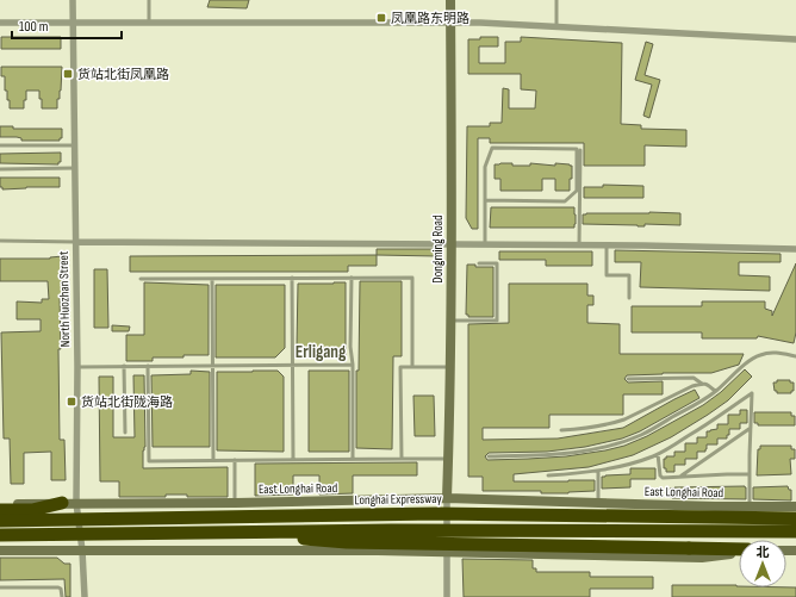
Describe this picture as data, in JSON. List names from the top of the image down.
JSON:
{
  "streets": {
    "highway": ["Longhai Expressway"],
    "street": ["Dongming Road", "North Huozhan Street", "East Longhai Road"]
  },
  "crossings": [
    ["Dongming Road", "East Longhai Road"],
    ["North Huozhan Street", "East Longhai Road"]
  ],
  "districts": ["Erligang"],
  "places": {
    "transit": ["凤凰路东明路", "货站北街凤凰路", "货站北街陇海路"]
  },
  "scale_bar": "100 m",
  "north": "top"
}
